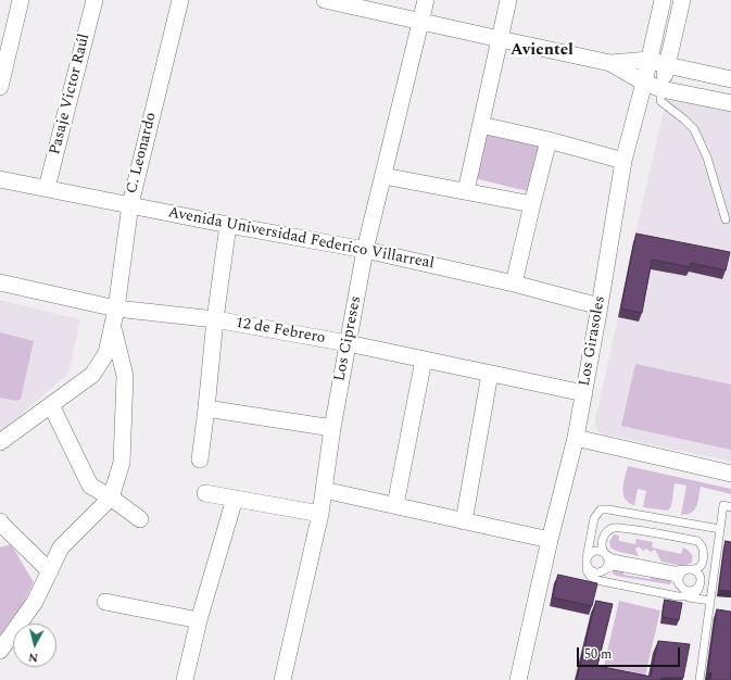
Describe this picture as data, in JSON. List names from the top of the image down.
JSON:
{
  "streets": {
    "street": [
      "Pasaje Victor Raúl",
      "C. Leonardo",
      "Avenida Universidad Federico Villarreal",
      "12 de Febrero",
      "Los Cipreses",
      "Los Girasoles"
    ]
  },
  "crossings": [
    ["Pasaje Victor Raúl", "Avenida Universidad Federico Villarreal"],
    ["C. Leonardo", "Avenida Universidad Federico Villarreal"],
    ["C. Leonardo", "12 de Febrero"],
    ["Avenida Universidad Federico Villarreal", "Los Cipreses"],
    ["Avenida Universidad Federico Villarreal", "Los Girasoles"],
    ["12 de Febrero", "Los Cipreses"],
    ["12 de Febrero", "Los Girasoles"]
  ],
  "districts": ["Avientel"],
  "scale_bar": "50 m",
  "north": "bottom"
}
